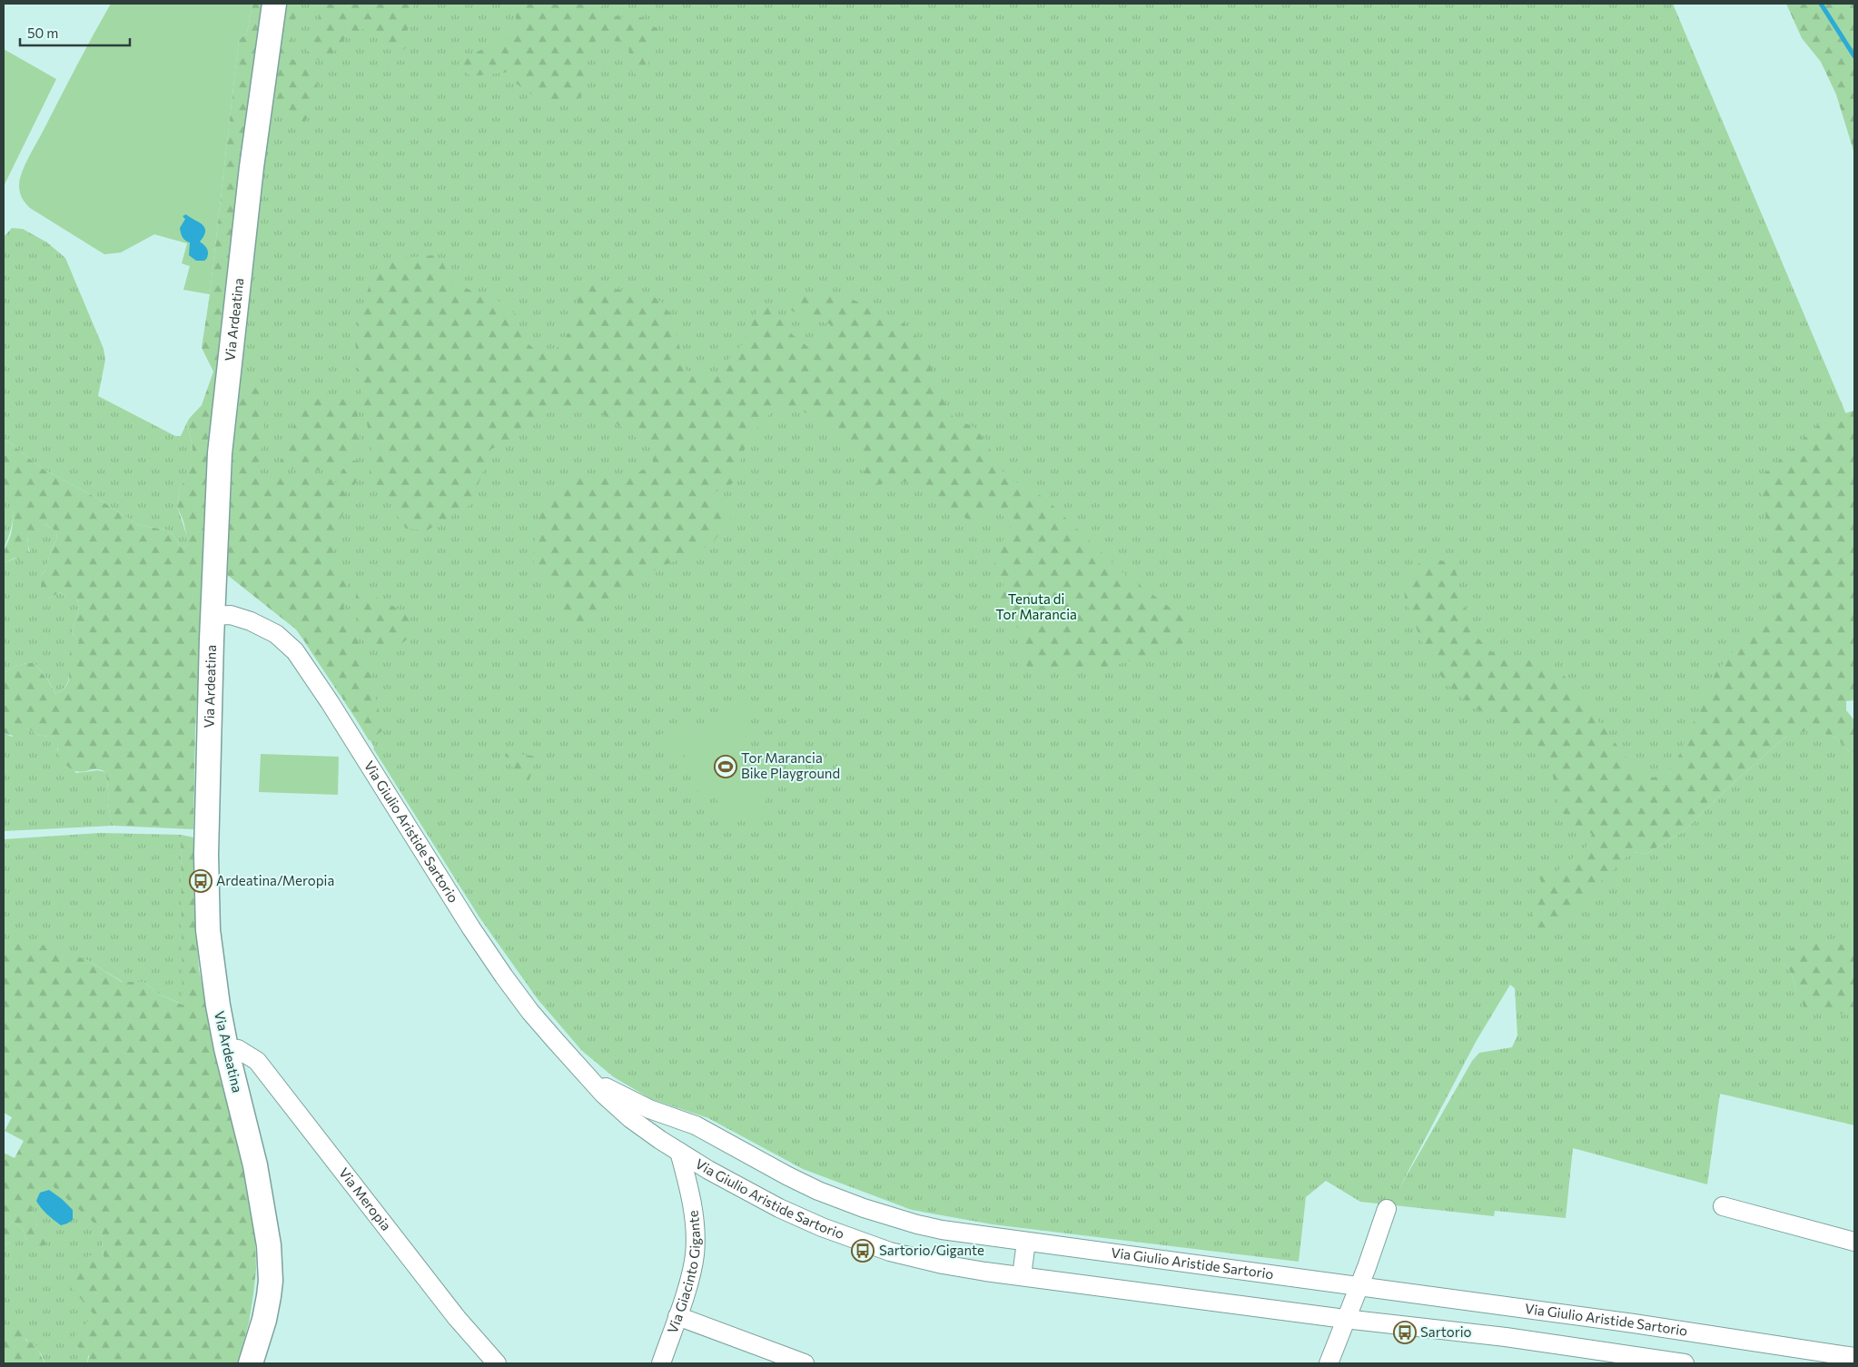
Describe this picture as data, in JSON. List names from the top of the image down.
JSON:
{
  "streets": {
    "main road": ["Via Ardeatina"],
    "street": ["Via Giulio Aristide Sartorio", "Via Meropia", "Via Giacinto Gigante"]
  },
  "crossings": [
    ["Via Ardeatina", "Via Giulio Aristide Sartorio"],
    ["Via Ardeatina", "Via Meropia"],
    ["Via Giulio Aristide Sartorio", "Via Giacinto Gigante"]
  ],
  "parks": ["Tenuta di Tor Marancia"],
  "places": {
    "sports": ["Tor Marancia Bike Playground"],
    "bus stop": ["Ardeatina/Meropia", "Sartorio/Gigante", "Sartorio"]
  },
  "scale_bar": "50 m"
}
